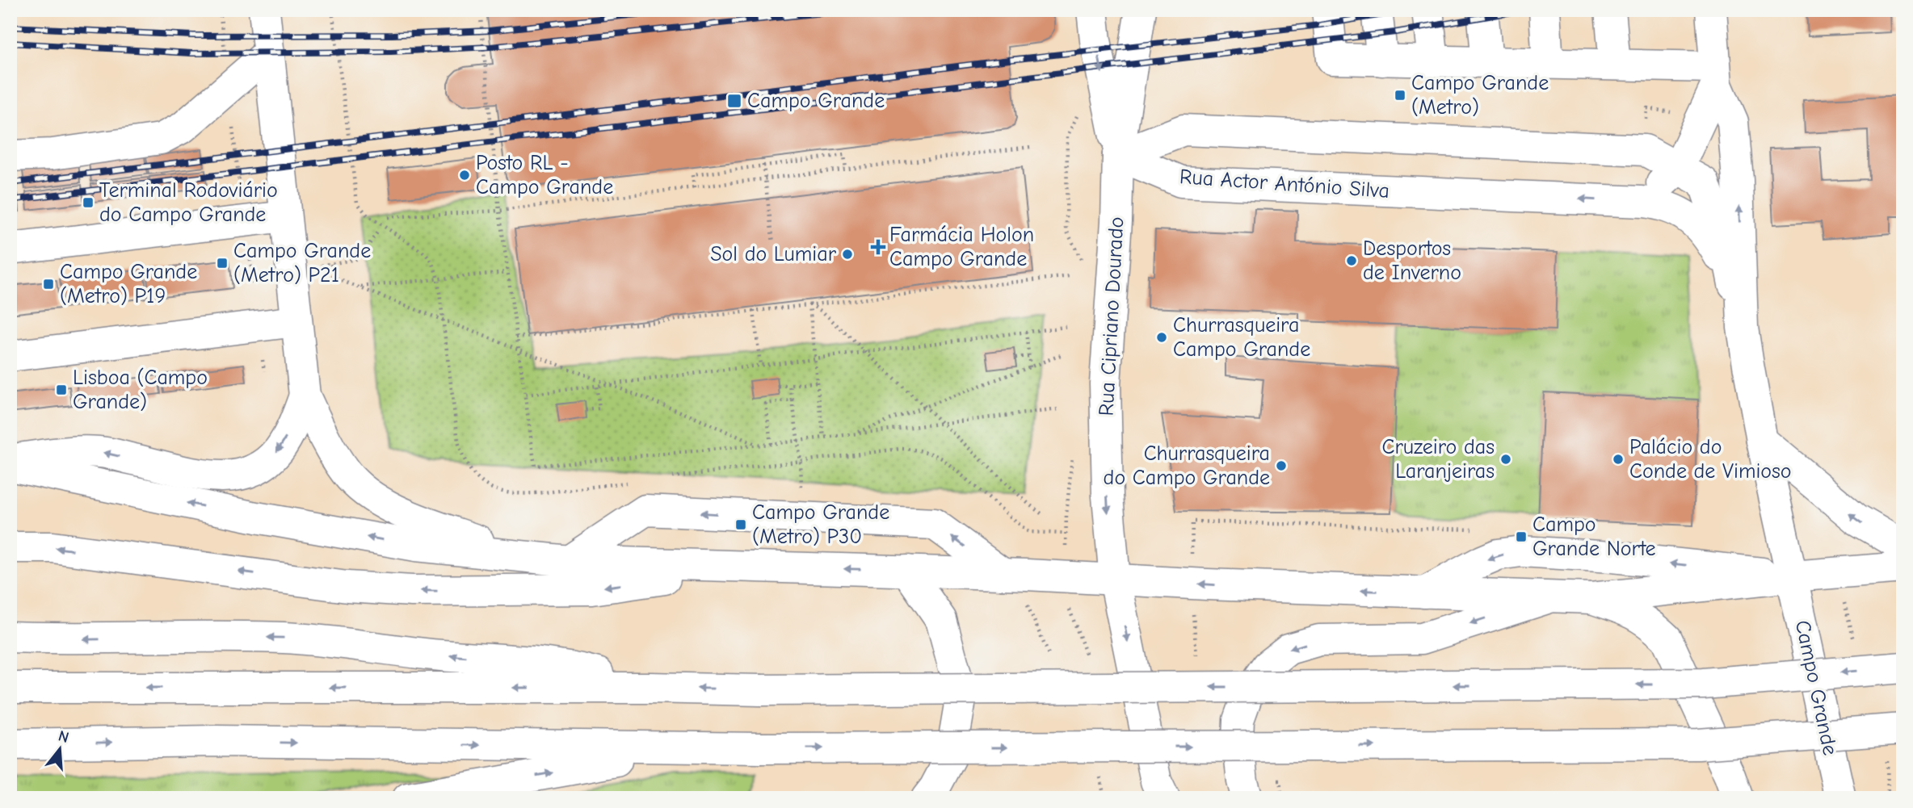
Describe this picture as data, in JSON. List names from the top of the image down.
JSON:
{
  "streets": {
    "main road": ["Rua Actor António Silva", "Rua Cipriano Dourado", "Campo Grande"]
  },
  "crossings": [
    ["Rua Actor António Silva", "Rua Cipriano Dourado"],
    ["Rua Actor António Silva", "Campo Grande"]
  ],
  "places": {
    "transit": [
      "Campo Grande (Metro)",
      "Campo Grande",
      "Terminal Rodoviário do Campo Grande",
      "Campo Grande (Metro) P21",
      "Campo Grande (Metro) P19",
      "Lisboa (Campo Grande)",
      "Campo Grande (Metro) P30",
      "Campo Grande Norte"
    ],
    "other": [
      "Posto RL - Campo Grande",
      "Sol do Lumiar",
      "Desportos de Inverno",
      "Churrasqueira Campo Grande",
      "Cruzeiro das Laranjeiras",
      "Palácio do Conde de Vimioso",
      "Churrasqueira do Campo Grande"
    ],
    "health": ["Farmácia Holon Campo Grande"]
  },
  "north": "top"
}
